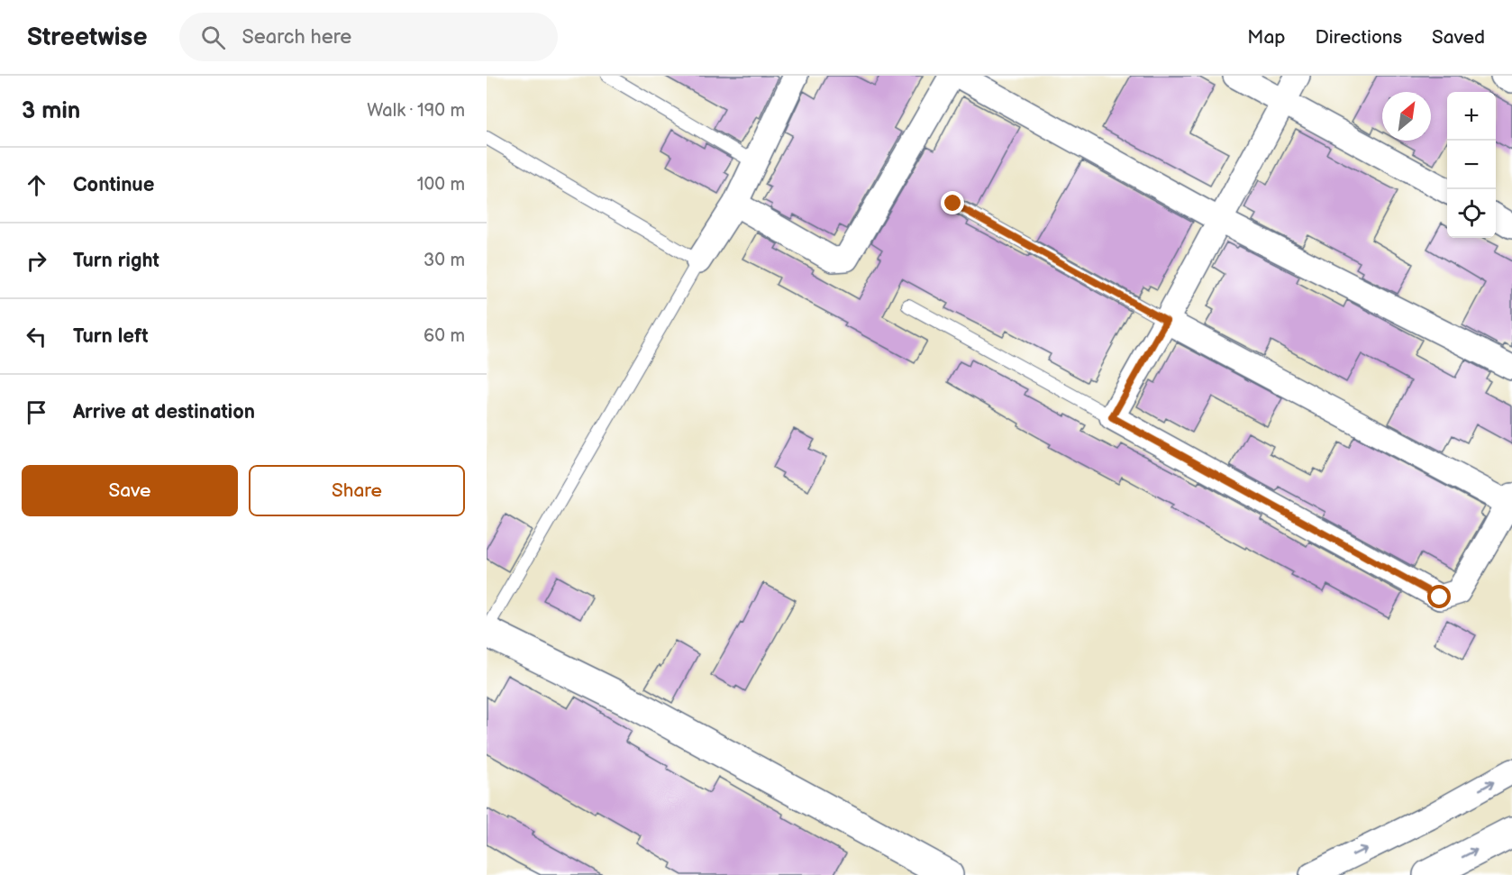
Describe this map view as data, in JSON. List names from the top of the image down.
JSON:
{
  "north": "top right",
  "page": {
    "header": "Streetwise",
    "search": "Search here",
    "nav": ["Map", "Directions", "Saved"],
    "heading": ["3 min", "Walk · 190 m"],
    "map_buttons": ["+", "−"],
    "list": [
      ["Continue", "100 m"],
      ["Turn right", "30 m"],
      ["Turn left", "60 m"],
      "Arrive at destination"
    ],
    "buttons": ["Save", "Share"]
  }
}
